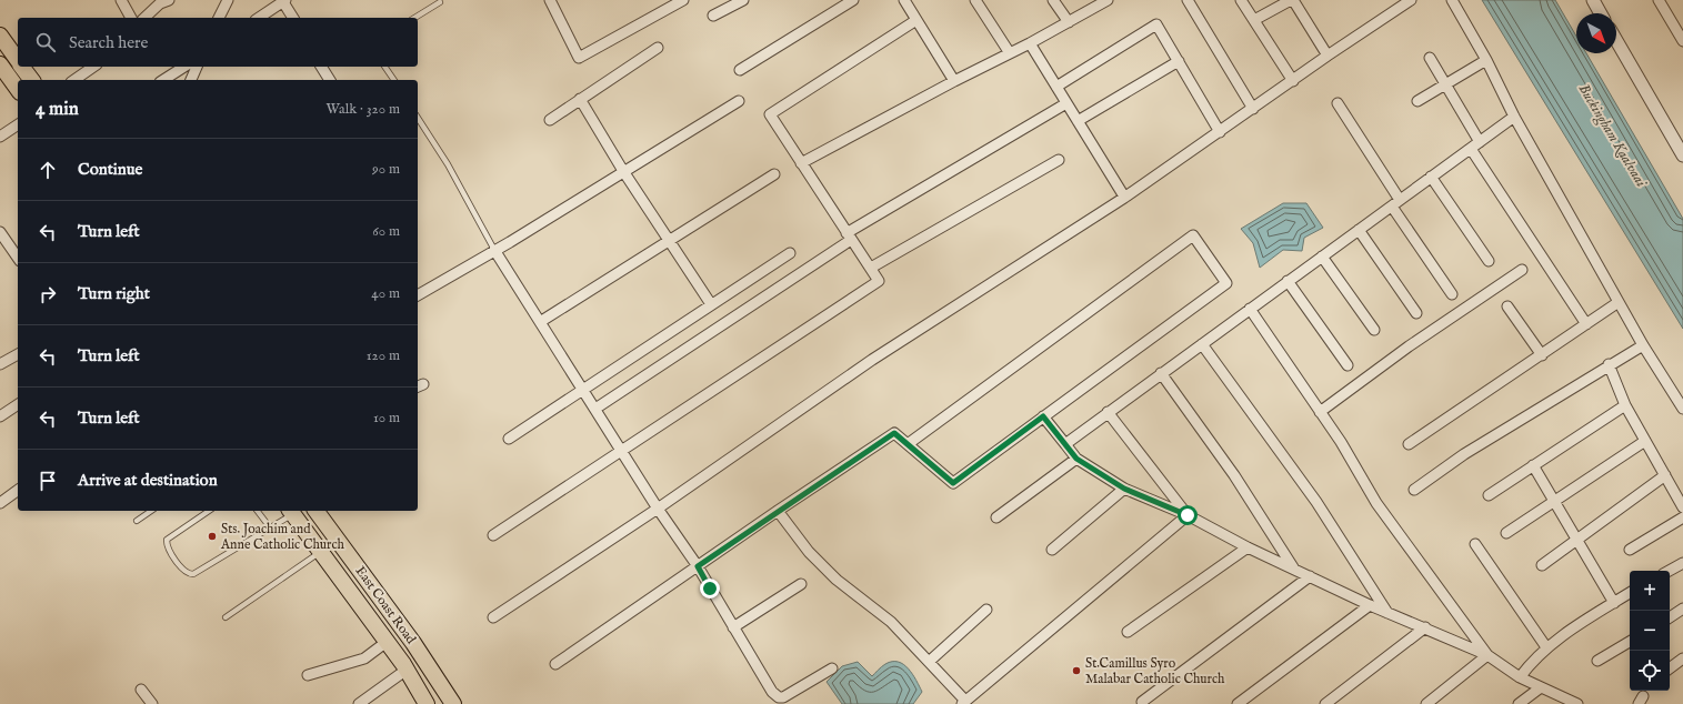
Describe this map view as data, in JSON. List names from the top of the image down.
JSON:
{
  "streets": {
    "main road": ["East Coast Road"]
  },
  "water": ["Buckingham Kaalvaai"],
  "places": ["Sts. Joachim and Anne Catholic Church", "St.Camillus Syro Malabar Catholic Church"],
  "north": "bottom right",
  "page": {
    "search": "Search here",
    "heading": ["4 min", "Walk · 320 m"],
    "list": [
      ["Continue", "90 m"],
      ["Turn left", "60 m"],
      ["Turn right", "40 m"],
      ["Turn left", "120 m"],
      ["Turn left", "10 m"],
      "Arrive at destination"
    ],
    "map_buttons": ["+", "−"]
  }
}
